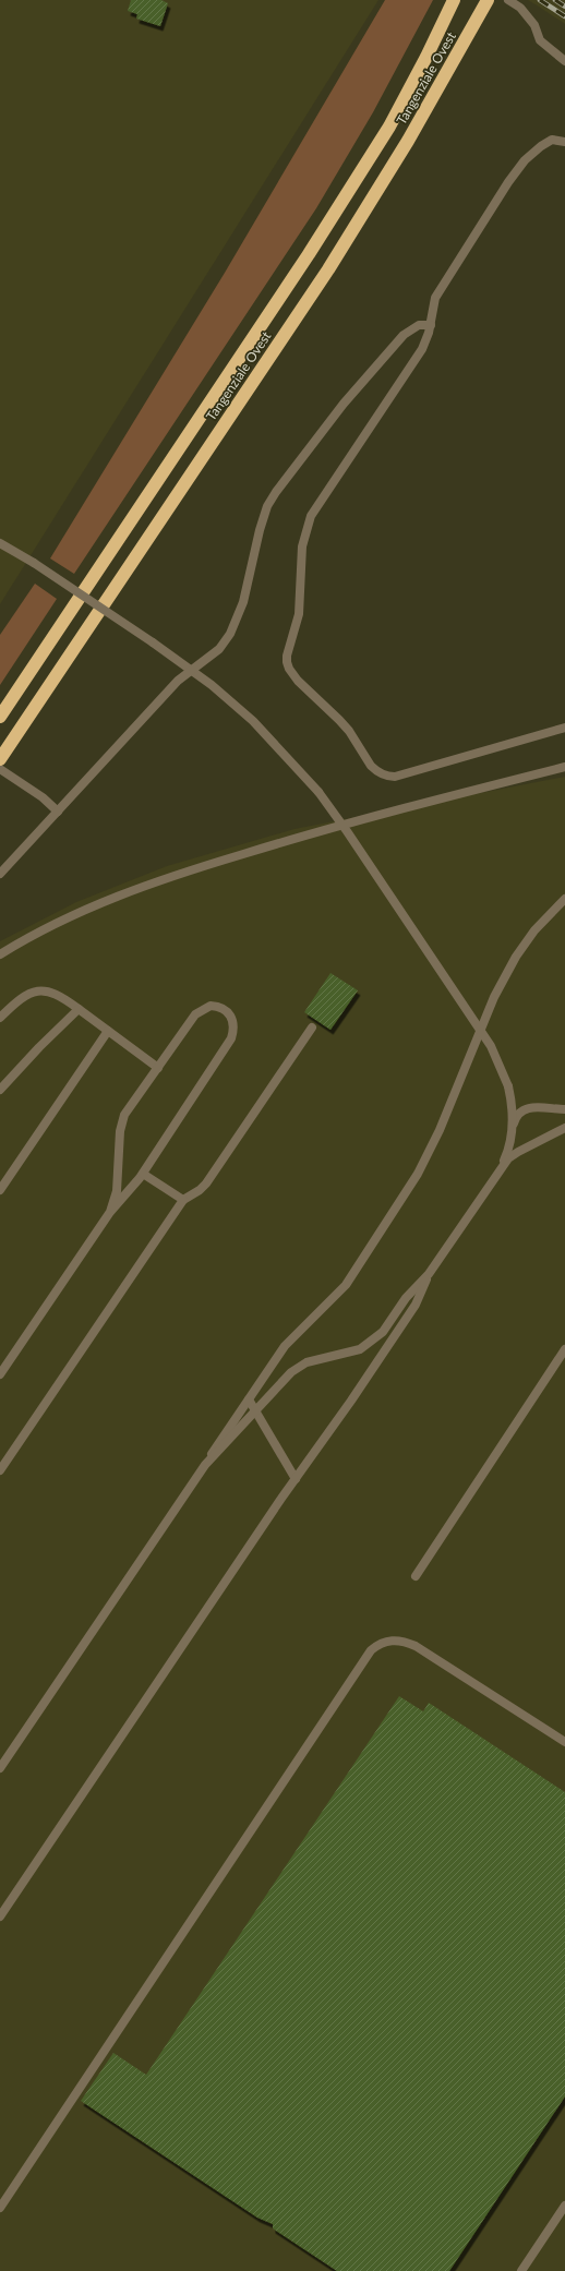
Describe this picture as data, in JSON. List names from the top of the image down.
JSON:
{
  "streets": {
    "highway": ["Tangenziale Ovest"]
  }
}
